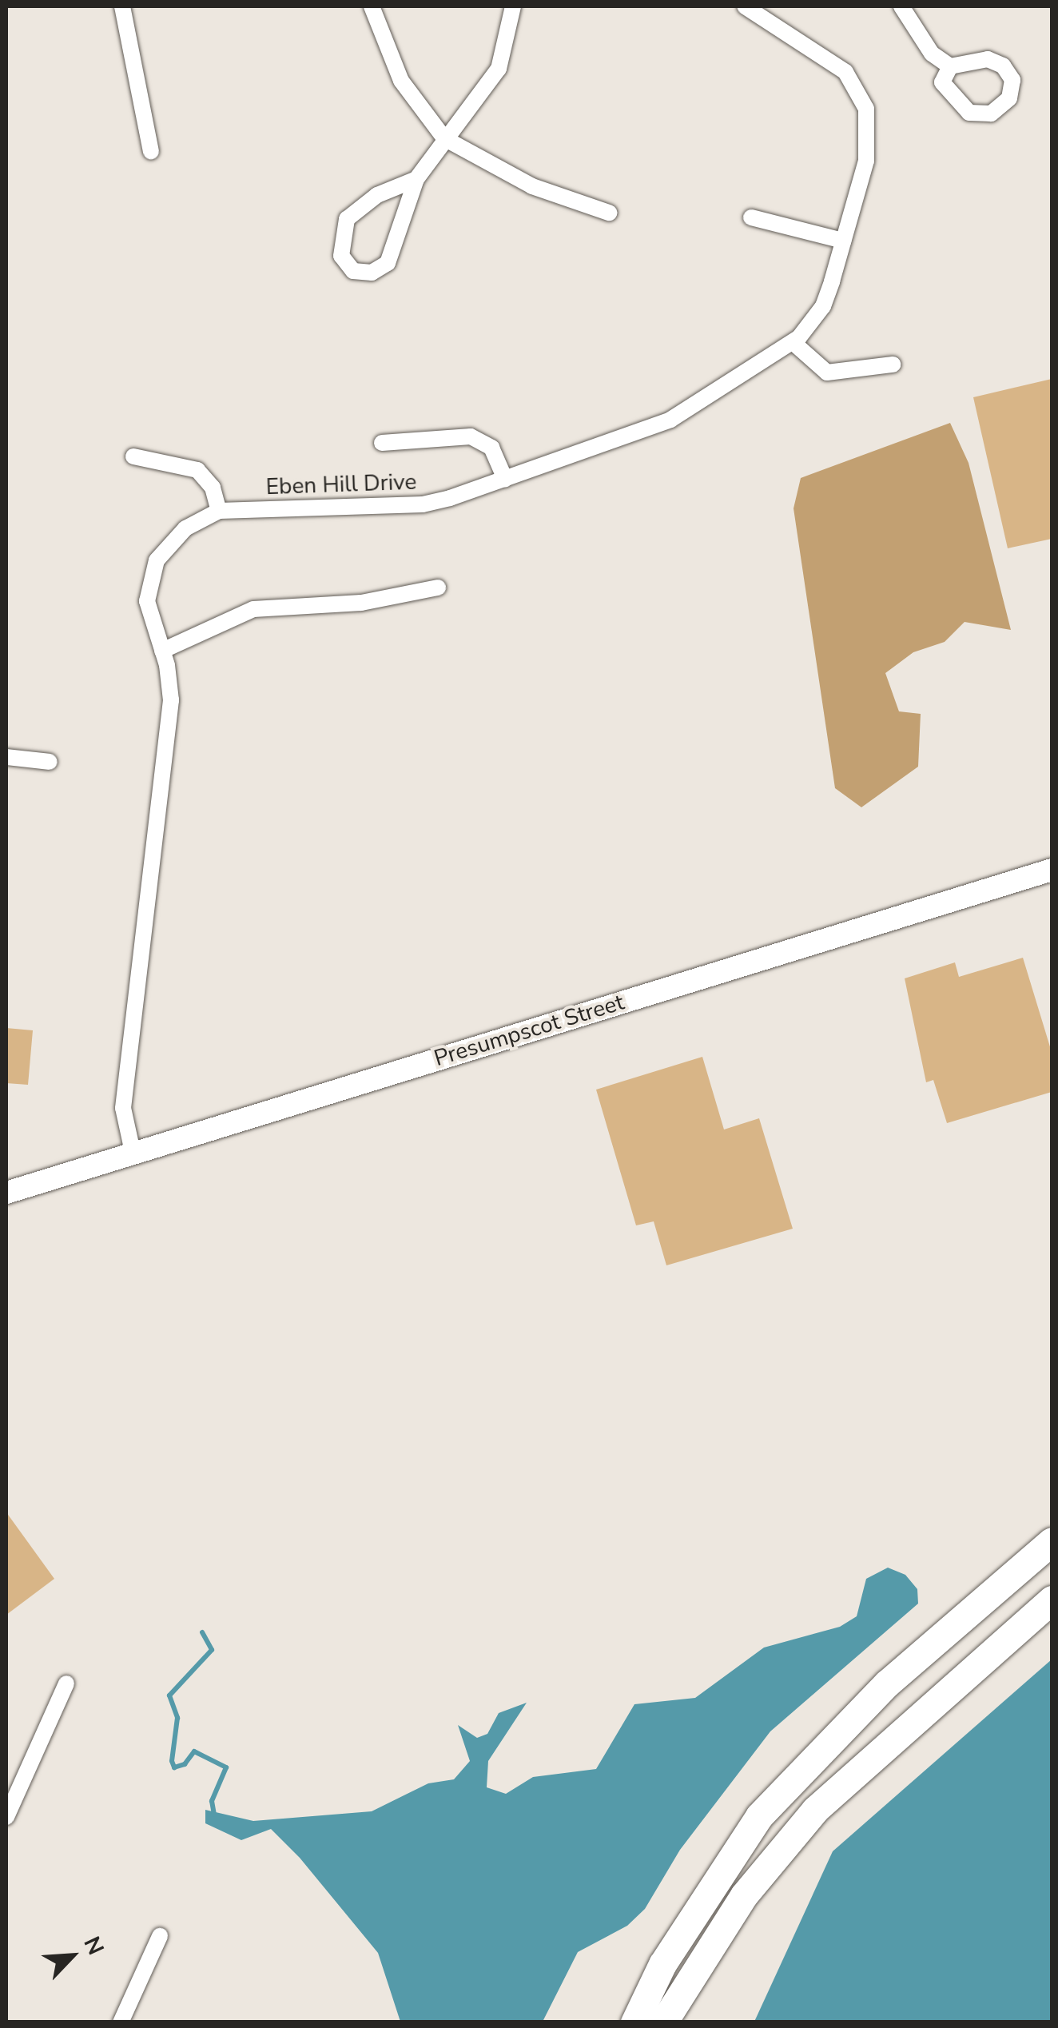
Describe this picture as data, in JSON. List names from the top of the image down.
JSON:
{
  "streets": {
    "street": ["Eben Hill Drive", "Presumpscot Street"]
  },
  "crossings": [
    ["Eben Hill Drive", "Presumpscot Street"]
  ],
  "north": "top right"
}
